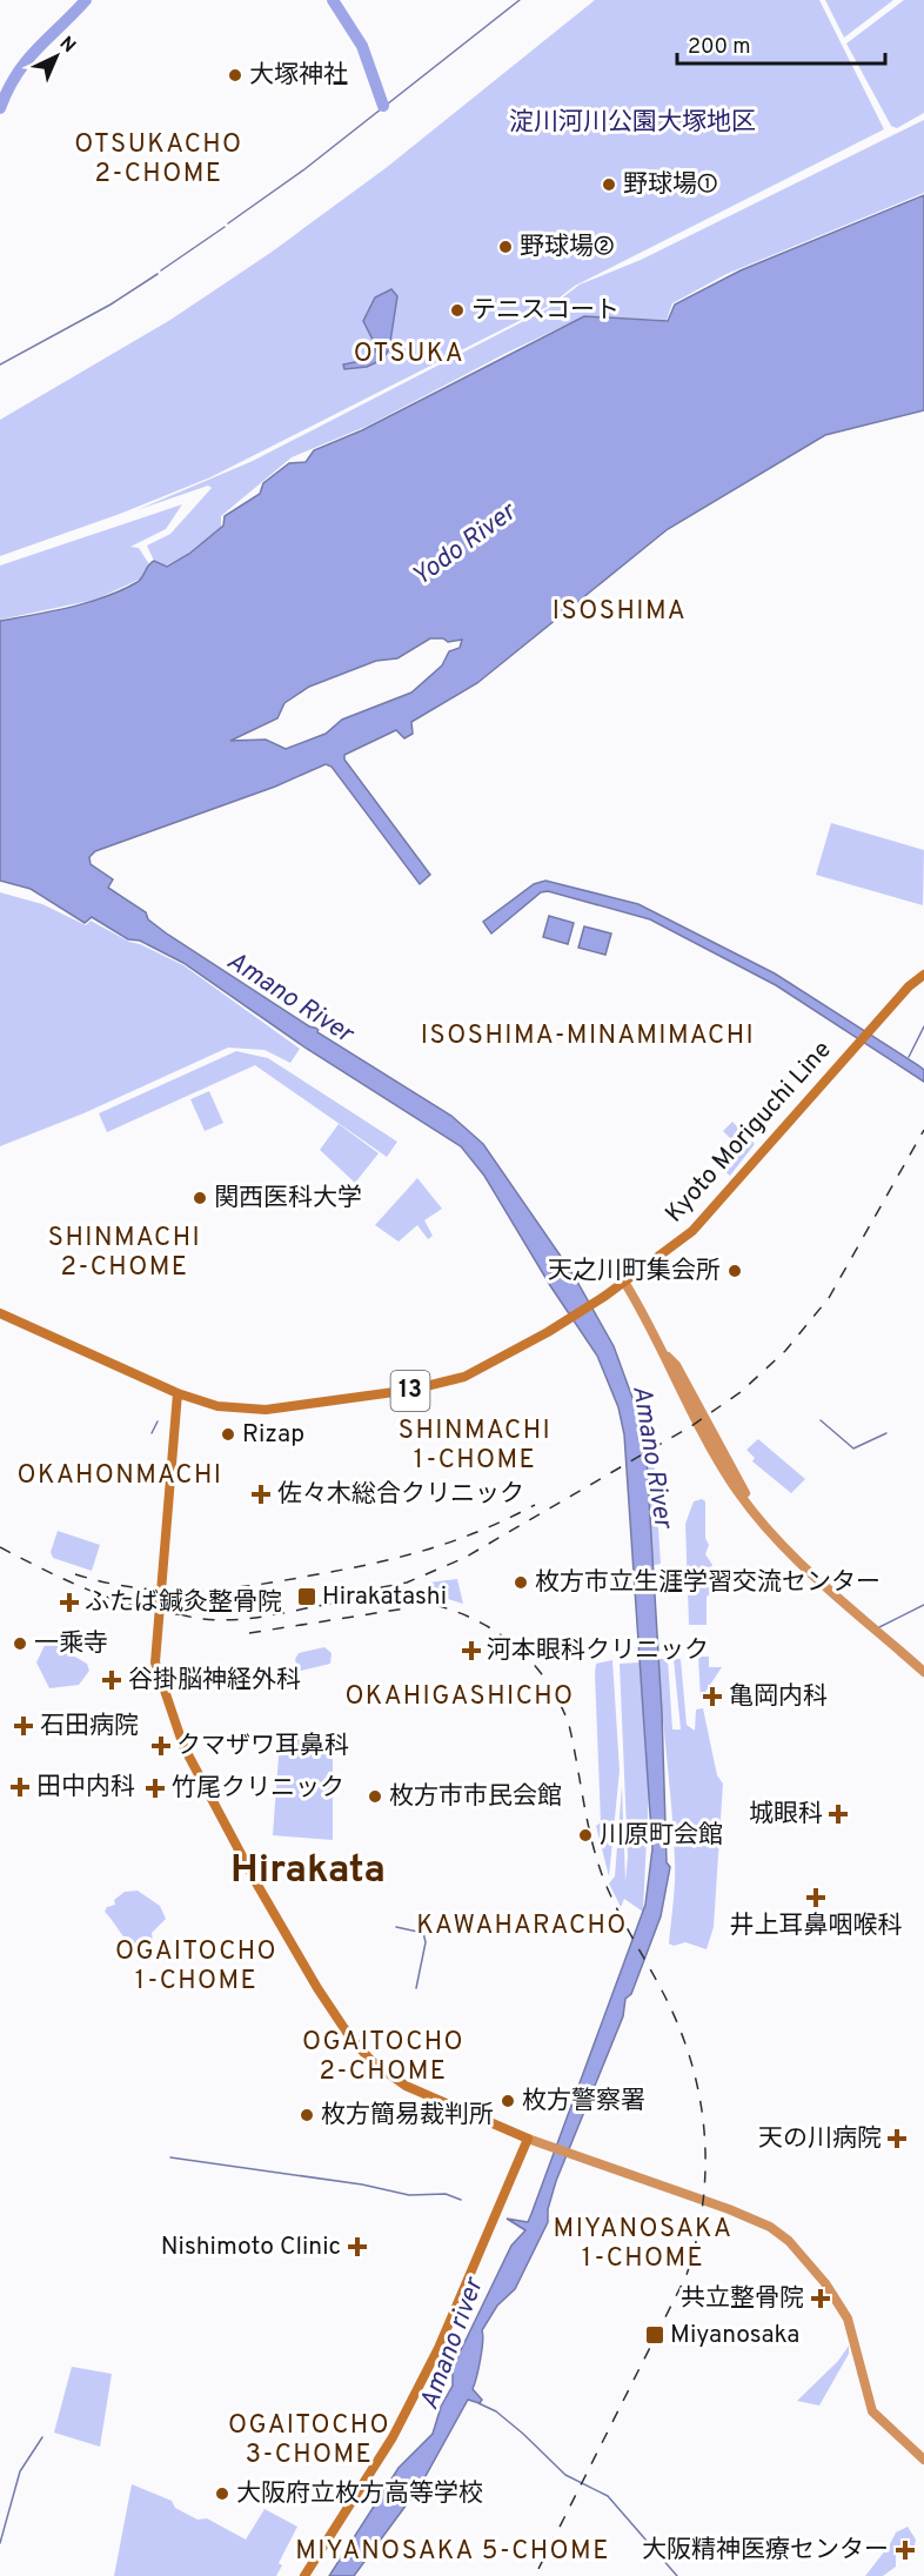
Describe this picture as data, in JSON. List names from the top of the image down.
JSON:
{
  "streets": {
    "main road": ["Kyoto Moriguchi Line", "13"]
  },
  "districts": [
    "OTSUKACHO 2-CHOME",
    "OTSUKA",
    "ISOSHIMA",
    "ISOSHIMA-MINAMIMACHI",
    "SHINMACHI 2-CHOME",
    "SHINMACHI 1-CHOME",
    "OKAHONMACHI",
    "OKAHIGASHICHO",
    "Hirakata",
    "KAWAHARACHO",
    "OGAITOCHO 1-CHOME",
    "OGAITOCHO 2-CHOME",
    "MIYANOSAKA 1-CHOME",
    "OGAITOCHO 3-CHOME",
    "MIYANOSAKA 5-CHOME"
  ],
  "water": ["Yodo River", "Amano River", "Amano river"],
  "parks": ["淀川河川公園大塚地区"],
  "places": {
    "other": [
      "大塚神社",
      "野球場①",
      "野球場②",
      "テニスコート",
      "関西医科大学",
      "天之川町集会所",
      "Rizap",
      "枚方市立生涯学習交流センター",
      "一乘寺",
      "枚方市市民会館",
      "川原町会館",
      "枚方警察署",
      "枚方簡易裁判所",
      "大阪府立枚方高等学校"
    ],
    "health": [
      "佐々木総合クリニック",
      "ふたば鍼灸整骨院",
      "河本眼科クリニック",
      "谷掛脳神経外科",
      "亀岡内科",
      "石田病院",
      "クマザワ耳鼻科",
      "田中内科",
      "竹尾クリニック",
      "城眼科",
      "井上耳鼻咽喉科",
      "天の川病院",
      "Nishimoto Clinic",
      "共立整骨院",
      "大阪精神医療センター"
    ],
    "transit": ["Hirakatashi", "Miyanosaka"]
  },
  "scale_bar": "200 m",
  "north": "top right"
}
